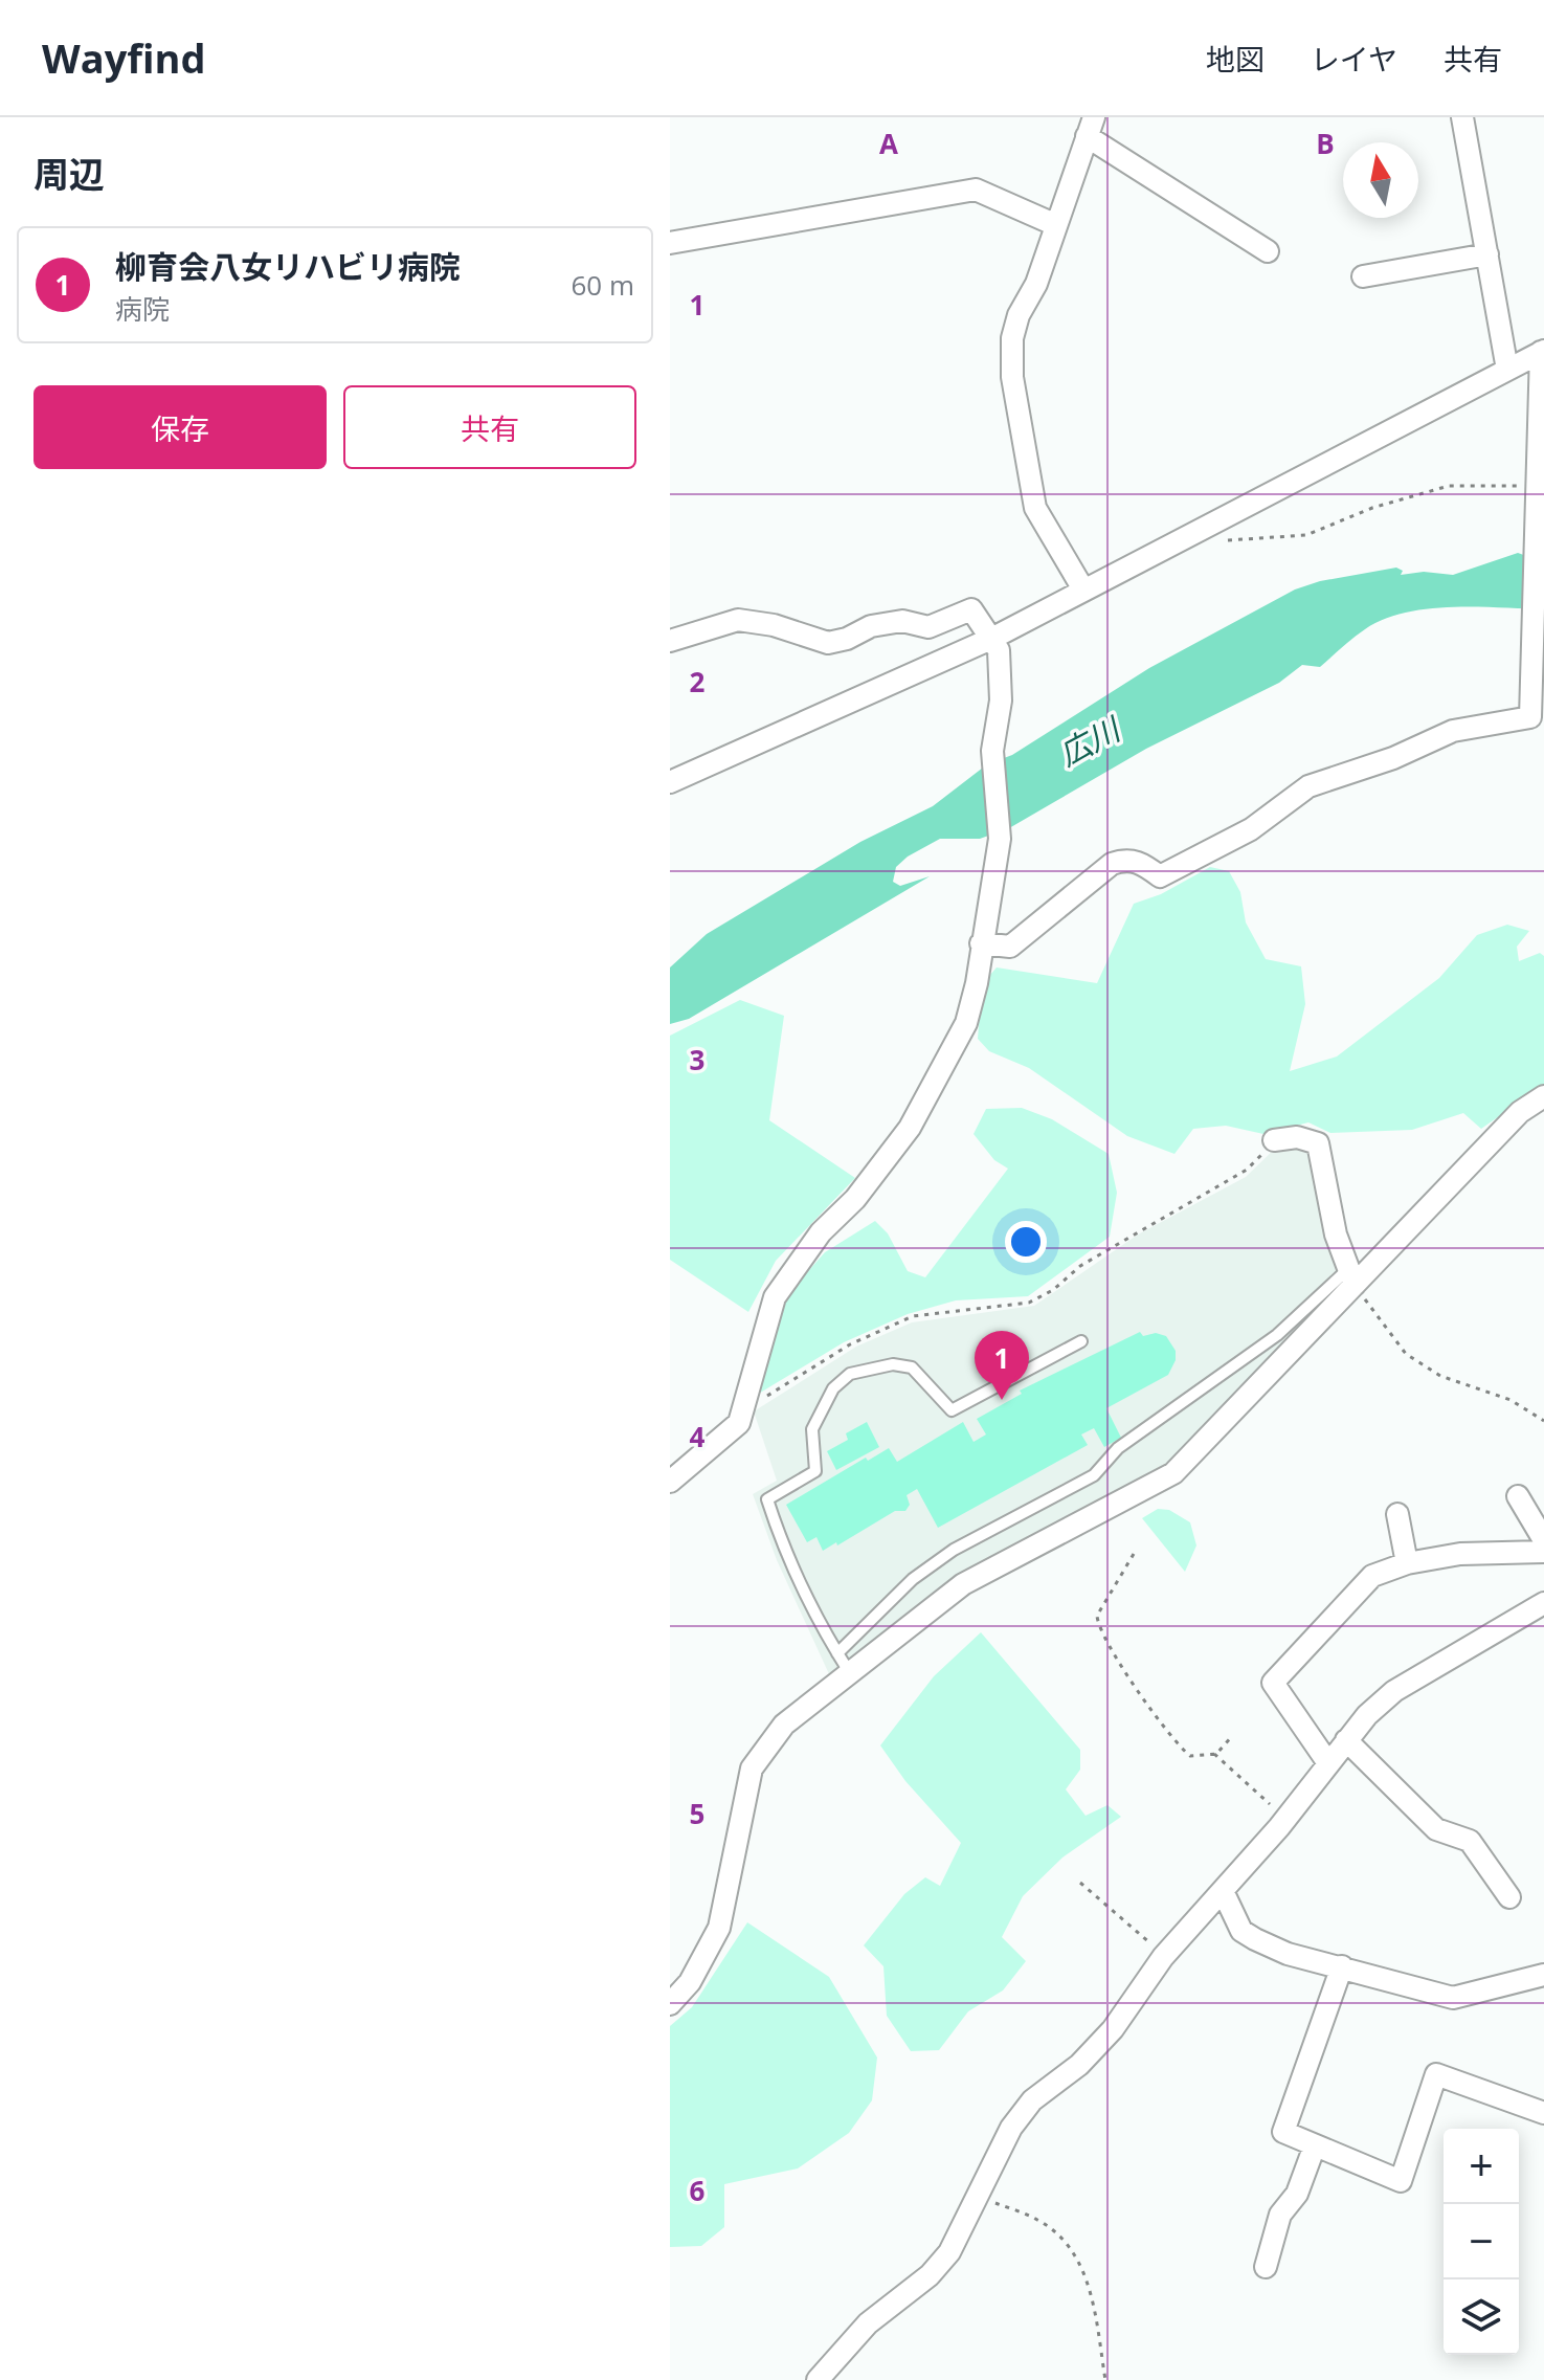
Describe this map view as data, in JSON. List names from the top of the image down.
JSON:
{
  "water": ["広川"],
  "north": "top",
  "page": {
    "header": "Wayfind",
    "nav": ["地図", "レイヤ", "共有"],
    "heading": "周辺",
    "list": [
      {
        "mark": "1",
        "name": "柳育会八女リハビリ病院",
        "note": "病院",
        "value": "60 m"
      }
    ],
    "buttons": ["保存", "共有"],
    "pins": "1",
    "map_buttons": ["+", "−"]
  },
  "grid": {
    "columns": ["A", "B"],
    "rows": [
      "1",
      "2",
      "3",
      "4",
      "5",
      "6"
    ]
  }
}
